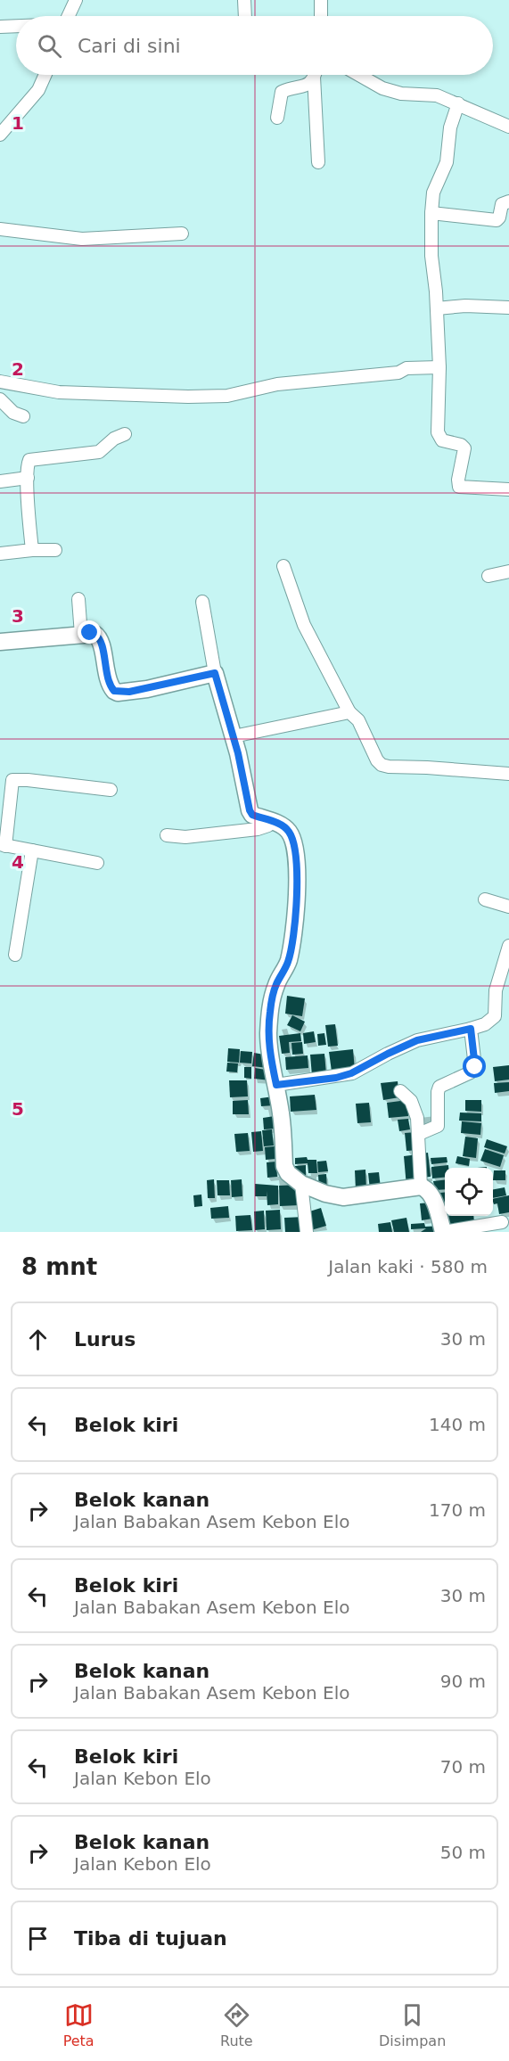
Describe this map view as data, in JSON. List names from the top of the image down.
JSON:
{
  "page": {
    "search": "Cari di sini",
    "heading": ["8 mnt", "Jalan kaki · 580 m"],
    "list": [
      ["Lurus", "30 m"],
      ["Belok kiri", "140 m"],
      ["Belok kanan", "Jalan Babakan Asem Kebon Elo", "170 m"],
      ["Belok kiri", "Jalan Babakan Asem Kebon Elo", "30 m"],
      ["Belok kanan", "Jalan Babakan Asem Kebon Elo", "90 m"],
      ["Belok kiri", "Jalan Kebon Elo", "70 m"],
      ["Belok kanan", "Jalan Kebon Elo", "50 m"],
      "Tiba di tujuan"
    ],
    "nav": ["Peta", "Rute", "Disimpan"]
  },
  "grid": {
    "rows": [
      "1",
      "2",
      "3",
      "4",
      "5"
    ]
  }
}
